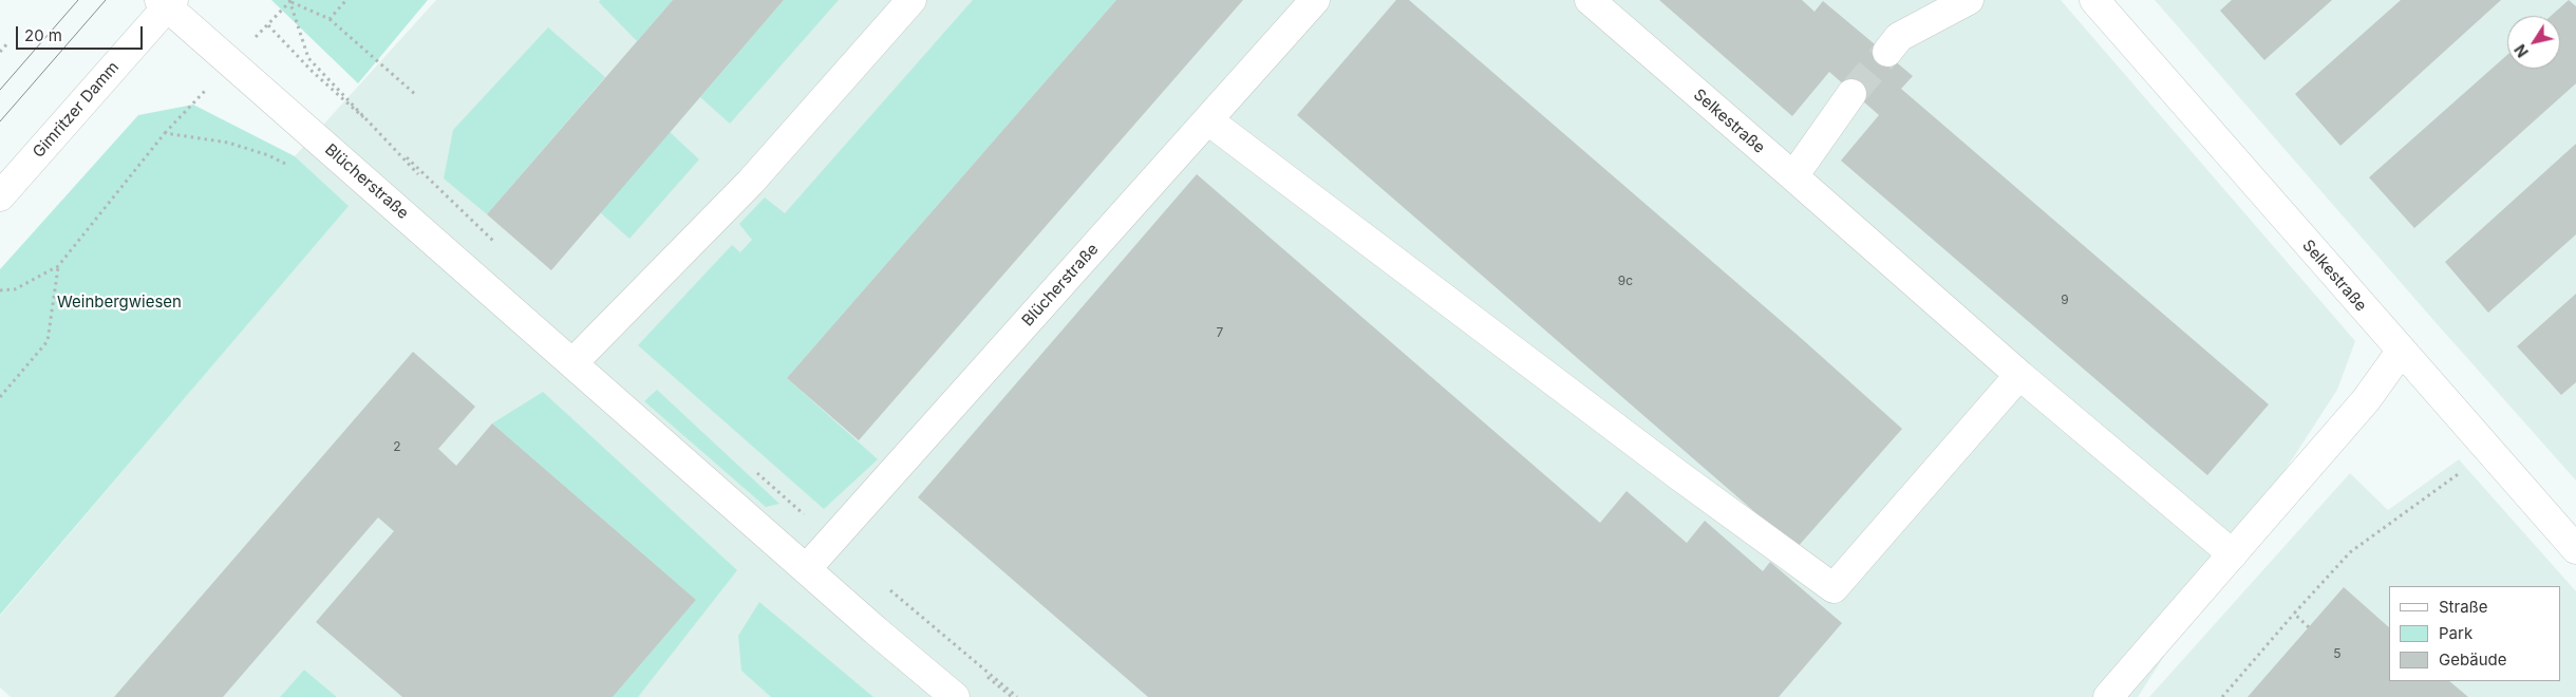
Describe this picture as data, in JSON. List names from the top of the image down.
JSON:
{
  "streets": {
    "street": ["Gimritzer Damm", "Selkestraße", "Blücherstraße"]
  },
  "crossings": [
    ["Gimritzer Damm", "Blücherstraße"]
  ],
  "parks": ["Weinbergwiesen"],
  "house_numbers": [
    "9c",
    "9",
    "7",
    "2",
    "5"
  ],
  "legend": ["Straße", "Park", "Gebäude"],
  "scale_bar": "20 m",
  "north": "bottom left"
}
